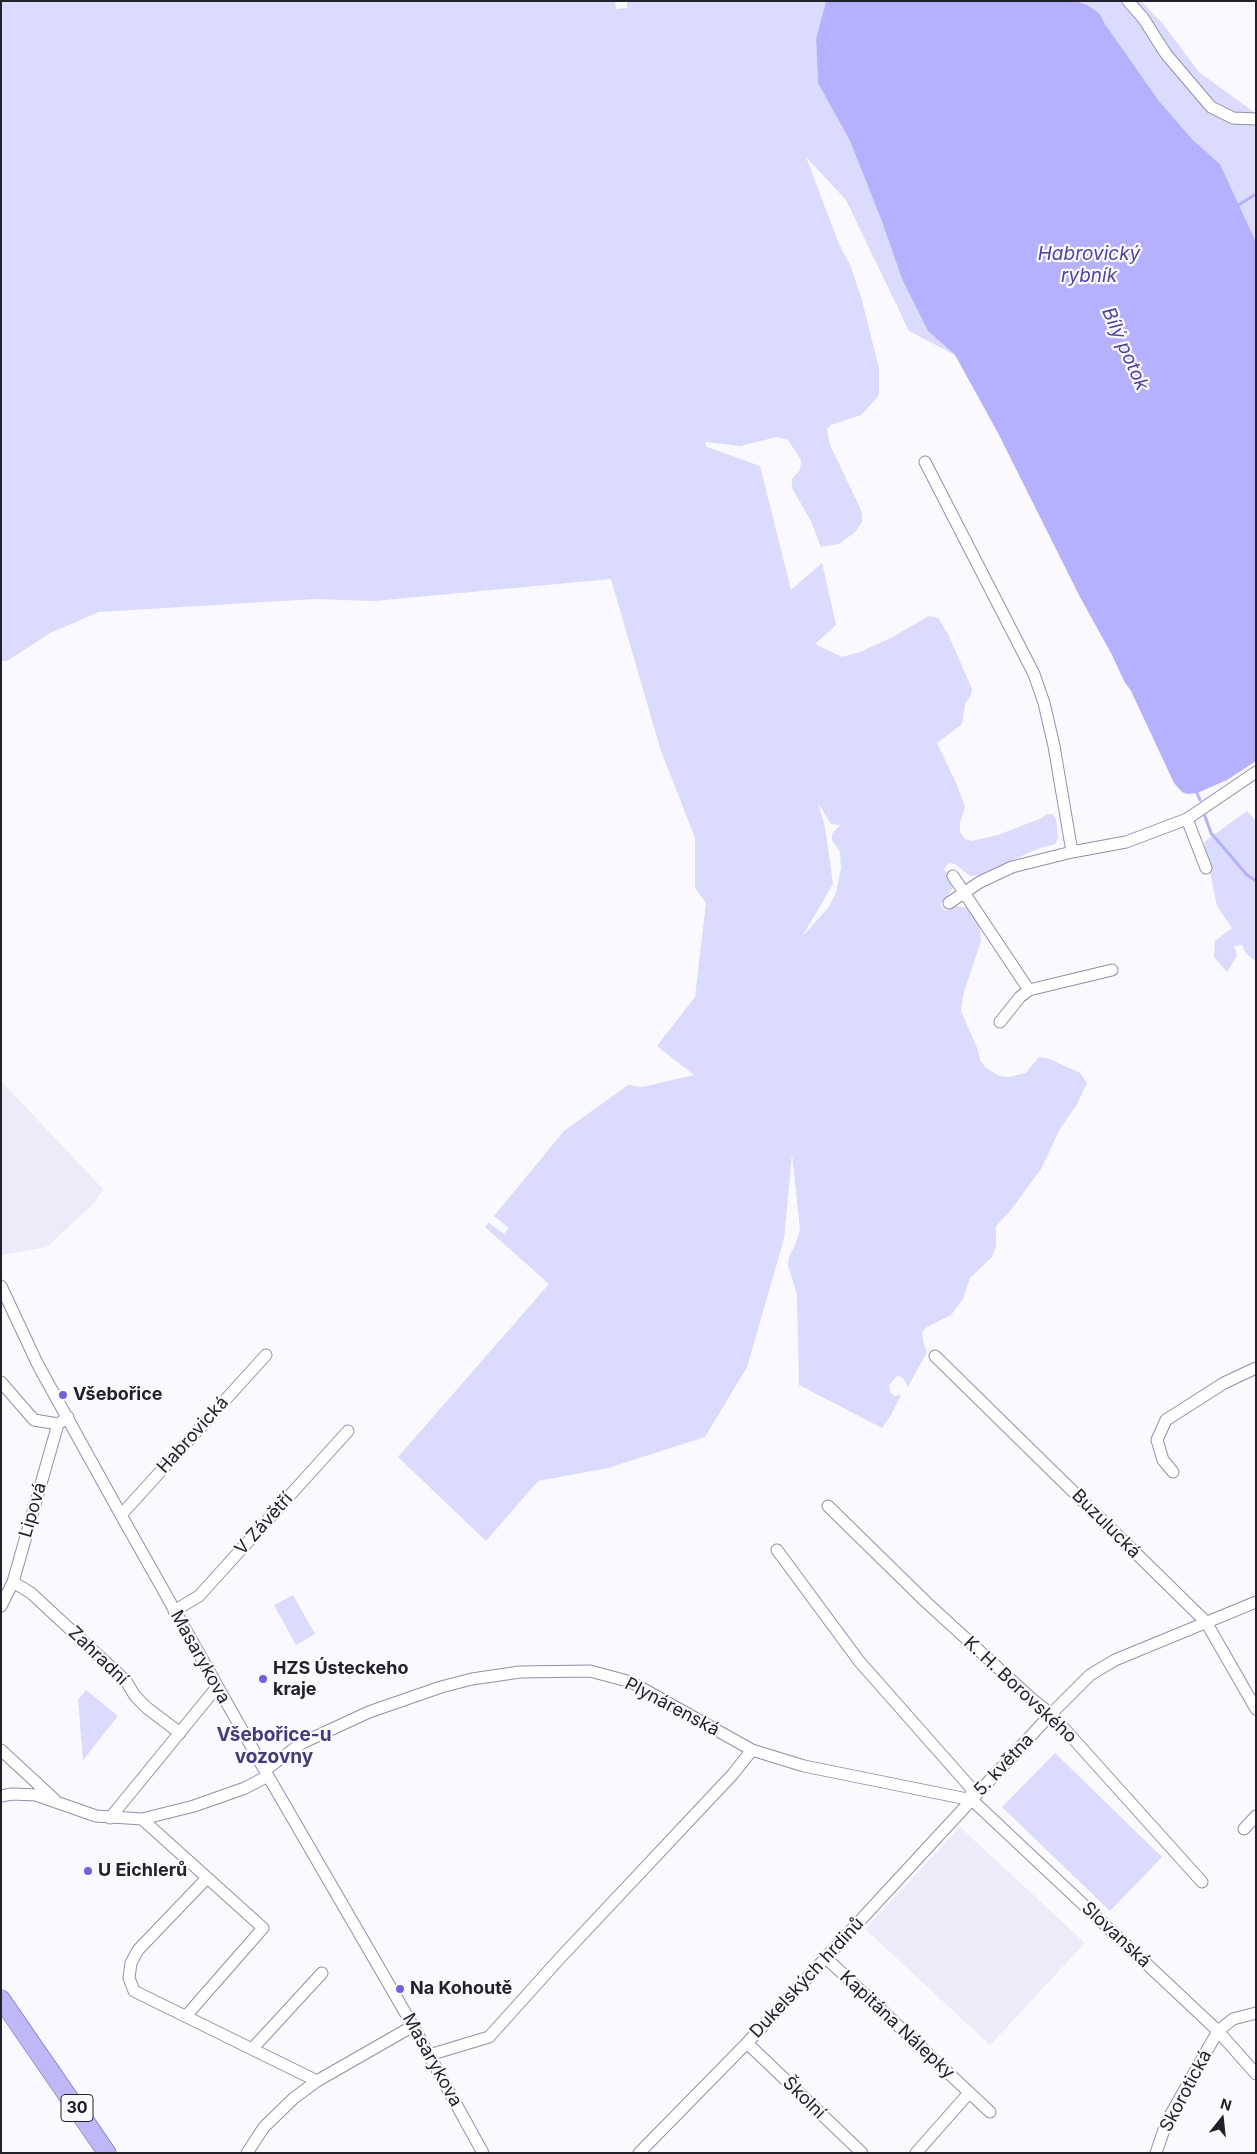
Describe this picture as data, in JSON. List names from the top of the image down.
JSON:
{
  "streets": {
    "main road": ["30"],
    "street": [
      "Habrovická",
      "Lipová",
      "V Závětří",
      "Buzulucká",
      "Zahradní",
      "Masarykova",
      "K. H. Borovského",
      "Plynárenská",
      "5. května",
      "Slovanská",
      "Dukelských hrdinů",
      "Kapitána Nálepky",
      "Skorotická",
      "Školní"
    ]
  },
  "crossings": [
    ["Habrovická", "Masarykova"],
    ["Lipová", "Zahradní"],
    ["Lipová", "Masarykova"],
    ["V Závětří", "Masarykova"],
    ["Buzulucká", "5. května"],
    ["Masarykova", "Plynárenská"],
    ["K. H. Borovského", "5. května"],
    ["Plynárenská", "5. května"],
    ["Plynárenská", "Slovanská"],
    ["Plynárenská", "Dukelských hrdinů"],
    ["5. května", "Slovanská"],
    ["5. května", "Dukelských hrdinů"],
    ["Slovanská", "Dukelských hrdinů"],
    ["Slovanská", "Skorotická"],
    ["Dukelských hrdinů", "Kapitána Nálepky"],
    ["Dukelských hrdinů", "Školní"]
  ],
  "districts": ["Všebořice-u vozovny"],
  "water": ["Habrovický rybník", "Bílý potok"],
  "places": [
    "Všebořice",
    "HZS Ústeckeho kraje",
    "U Eichlerů",
    "Na Kohoutě"
  ],
  "north": "top"
}
